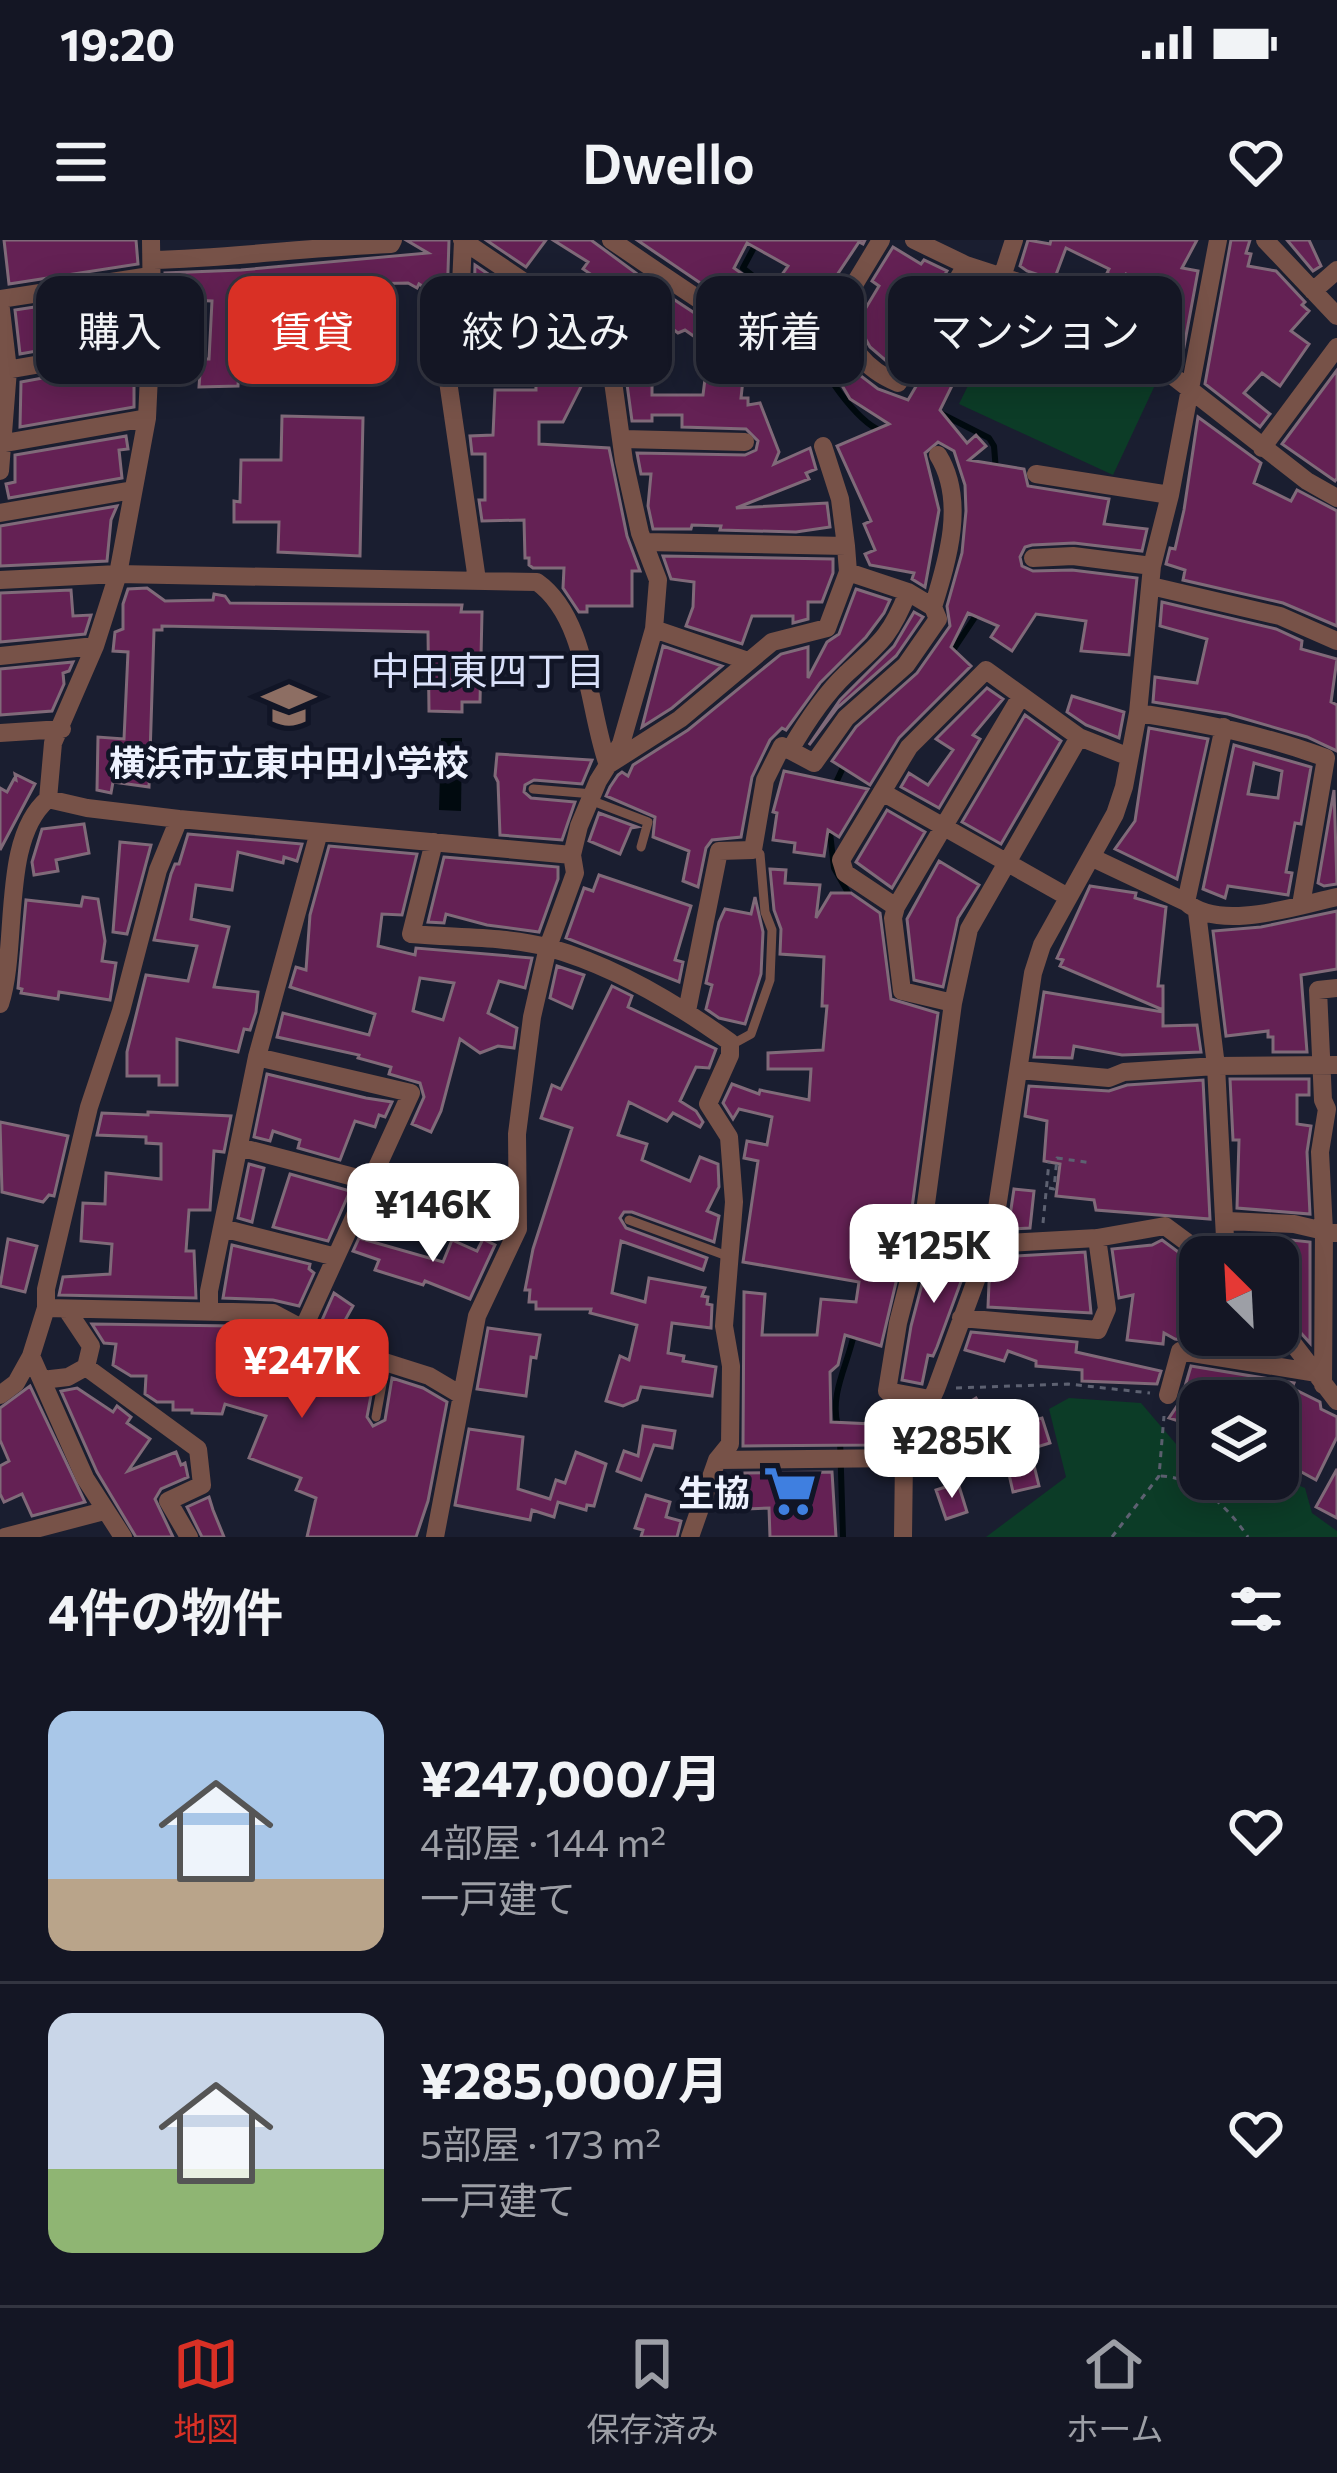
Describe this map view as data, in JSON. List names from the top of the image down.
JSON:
{
  "districts": ["中田東四丁目"],
  "places": {
    "school or university": ["横浜市立東中田小学校"],
    "supermarket": ["生協"]
  },
  "north": "top left",
  "page": {
    "status": "19:20",
    "header": "Dwello",
    "chip": [
      "購入",
      "賃貸",
      "絞り込み",
      "新着",
      "マンション"
    ],
    "price": [
      "¥146K",
      "¥125K",
      "¥247K",
      "¥285K"
    ],
    "heading": "4件の物件",
    "list": [
      {
        "name": "¥247,000/月",
        "note": "4部屋 · 144 m² · 一戸建て"
      },
      {
        "name": "¥285,000/月",
        "note": "5部屋 · 173 m² · 一戸建て"
      }
    ],
    "tabs": ["地図", "保存済み", "ホーム"]
  }
}
